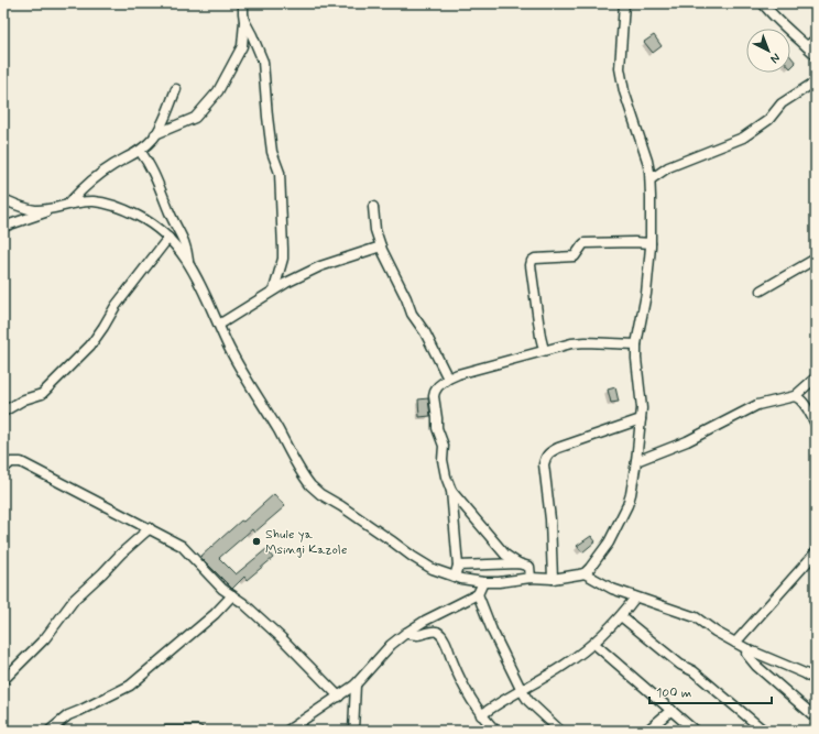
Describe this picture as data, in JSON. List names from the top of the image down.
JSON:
{
  "places": ["Shule ya Msingi Kazole"],
  "scale_bar": "100 m",
  "north": "bottom right"
}
